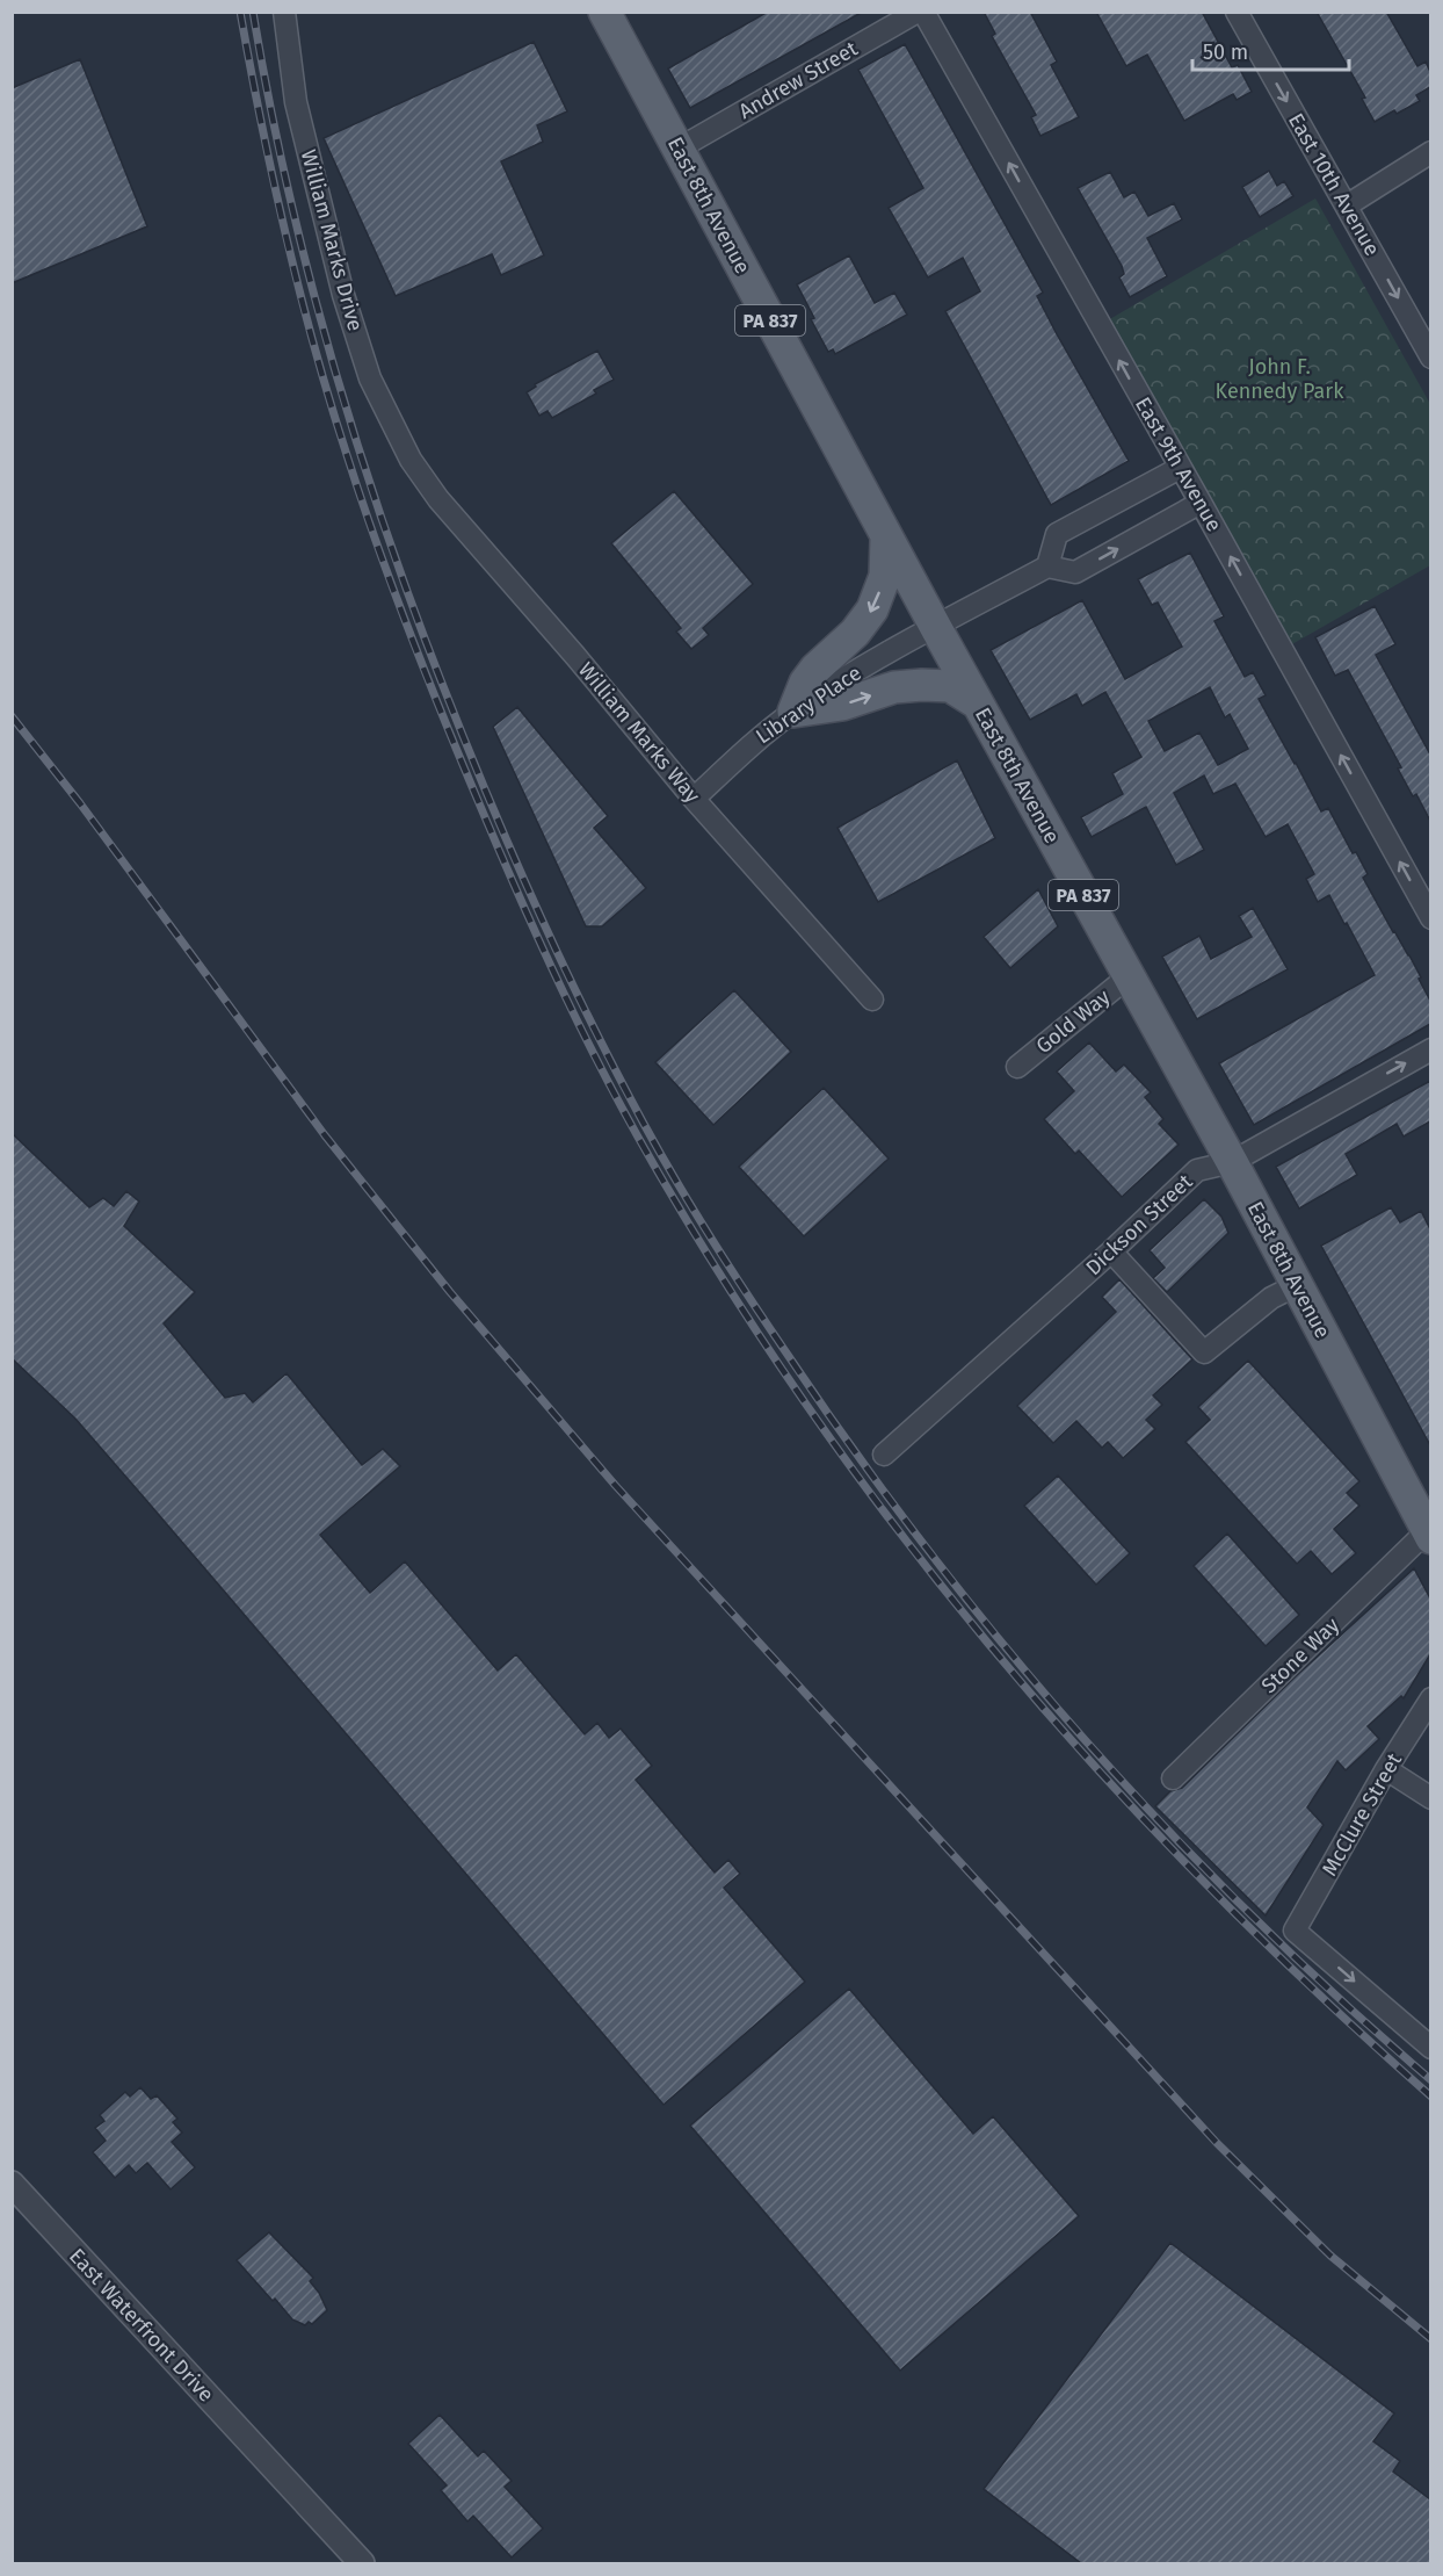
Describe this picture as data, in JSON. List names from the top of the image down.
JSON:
{
  "streets": {
    "main road": ["East 8th Avenue", "PA 837"],
    "street": [
      "Andrew Street",
      "East 10th Avenue",
      "William Marks Drive",
      "East 9th Avenue",
      "Library Place",
      "William Marks Way",
      "Gold Way",
      "Dickson Street",
      "Stone Way",
      "McClure Street",
      "East Waterfront Drive"
    ]
  },
  "crossings": [
    ["Andrew Street", "East 8th Avenue"],
    ["East 8th Avenue", "Library Place"],
    ["East 8th Avenue", "Gold Way"],
    ["East 8th Avenue", "Dickson Street"],
    ["East 8th Avenue", "Stone Way"],
    ["William Marks Drive", "William Marks Way"],
    ["Library Place", "William Marks Way"]
  ],
  "one_way": ["East 10th Avenue", "East 9th Avenue"],
  "parks": ["John F. Kennedy Park"],
  "scale_bar": "50 m"
}
